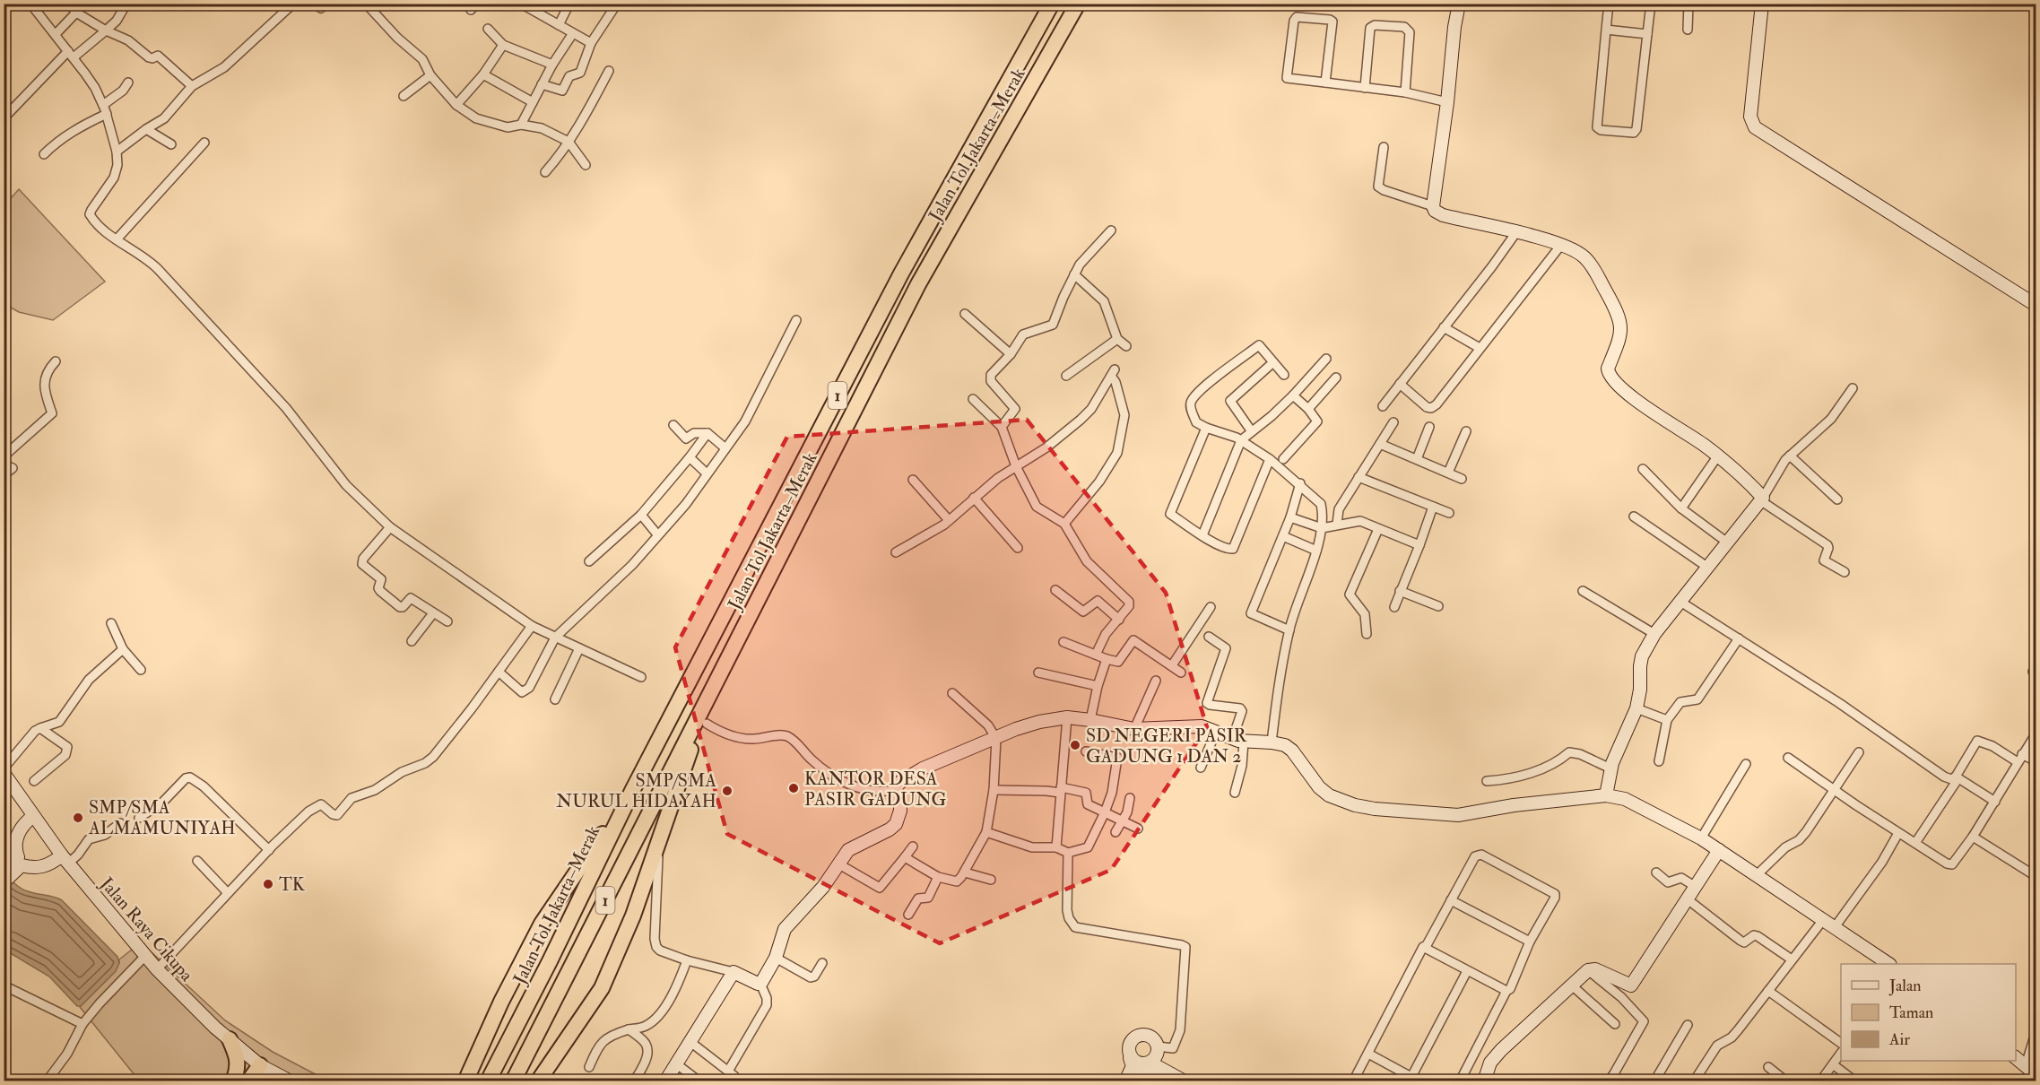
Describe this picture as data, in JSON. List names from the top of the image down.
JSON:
{
  "streets": {
    "highway": ["Jalan Tol Jakarta–Merak", "1"],
    "street": ["Jalan Raya Cikupa"]
  },
  "places": [
    "SD NEGERI PASIR GADUNG 1 DAN 2",
    "KANTOR DESA PASIR GADUNG",
    "SMP/SMA NURUL HIDAYAH",
    "SMP/SMA ALMAMUNIYAH",
    "TK"
  ],
  "legend": ["Jalan", "Taman", "Air"]
}
